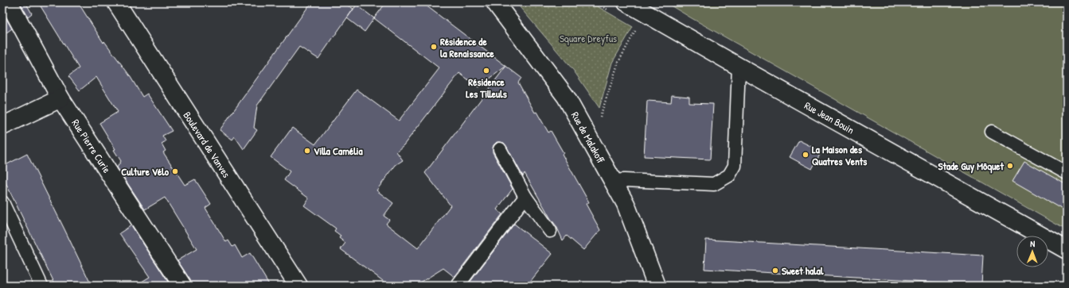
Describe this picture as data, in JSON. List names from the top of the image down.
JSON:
{
  "streets": {
    "street": [
      "Rue Jean Bouin",
      "Rue de Malakoff",
      "Boulevard de Vanves",
      "Rue Pierre Curie"
    ]
  },
  "parks": ["Square Dreyfus"],
  "places": [
    "Résidence de la Renaissance",
    "Résidence Les Tilleuls",
    "Villa Camélia",
    "La Maison des Quatres Vents",
    "Stade Guy Môquet",
    "Culture Vélo",
    "Sweet halal"
  ],
  "north": "top"
}
